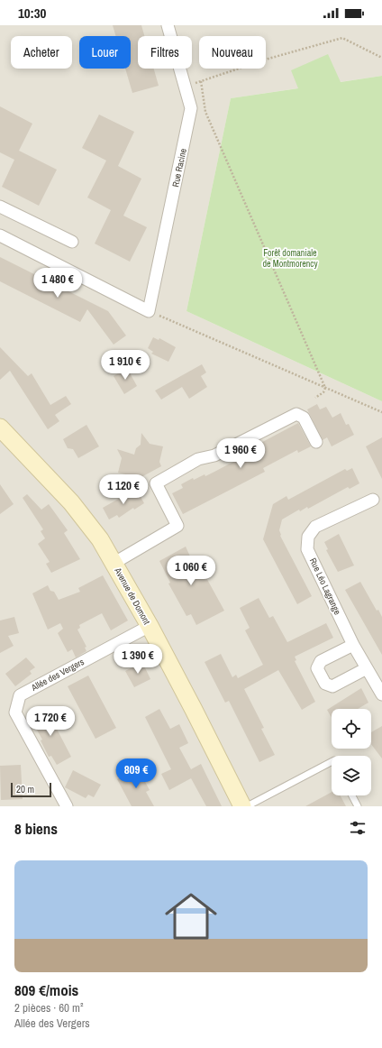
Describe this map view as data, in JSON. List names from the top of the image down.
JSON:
{
  "streets": {
    "main road": ["Avenue de Domont"],
    "street": ["Rue Racine", "Rue Léo Lagrange", "Allée des Vergers"]
  },
  "crossings": [
    ["Avenue de Domont", "Allée des Vergers"]
  ],
  "parks": ["Forêt domaniale de Montmorency"],
  "scale_bar": "20 m",
  "page": {
    "status": "10:30",
    "chip": [
      "Acheter",
      "Louer",
      "Filtres",
      "Nouveau"
    ],
    "price": [
      "1 480 €",
      "1 910 €",
      "1 960 €",
      "1 120 €",
      "1 060 €",
      "1 390 €",
      "1 720 €",
      "809 €"
    ],
    "scale": "20 m",
    "heading": "8 biens",
    "list": [
      {
        "name": "809 €/mois",
        "note": "2 pièces · 60 m² · Allée des Vergers"
      }
    ]
  }
}
